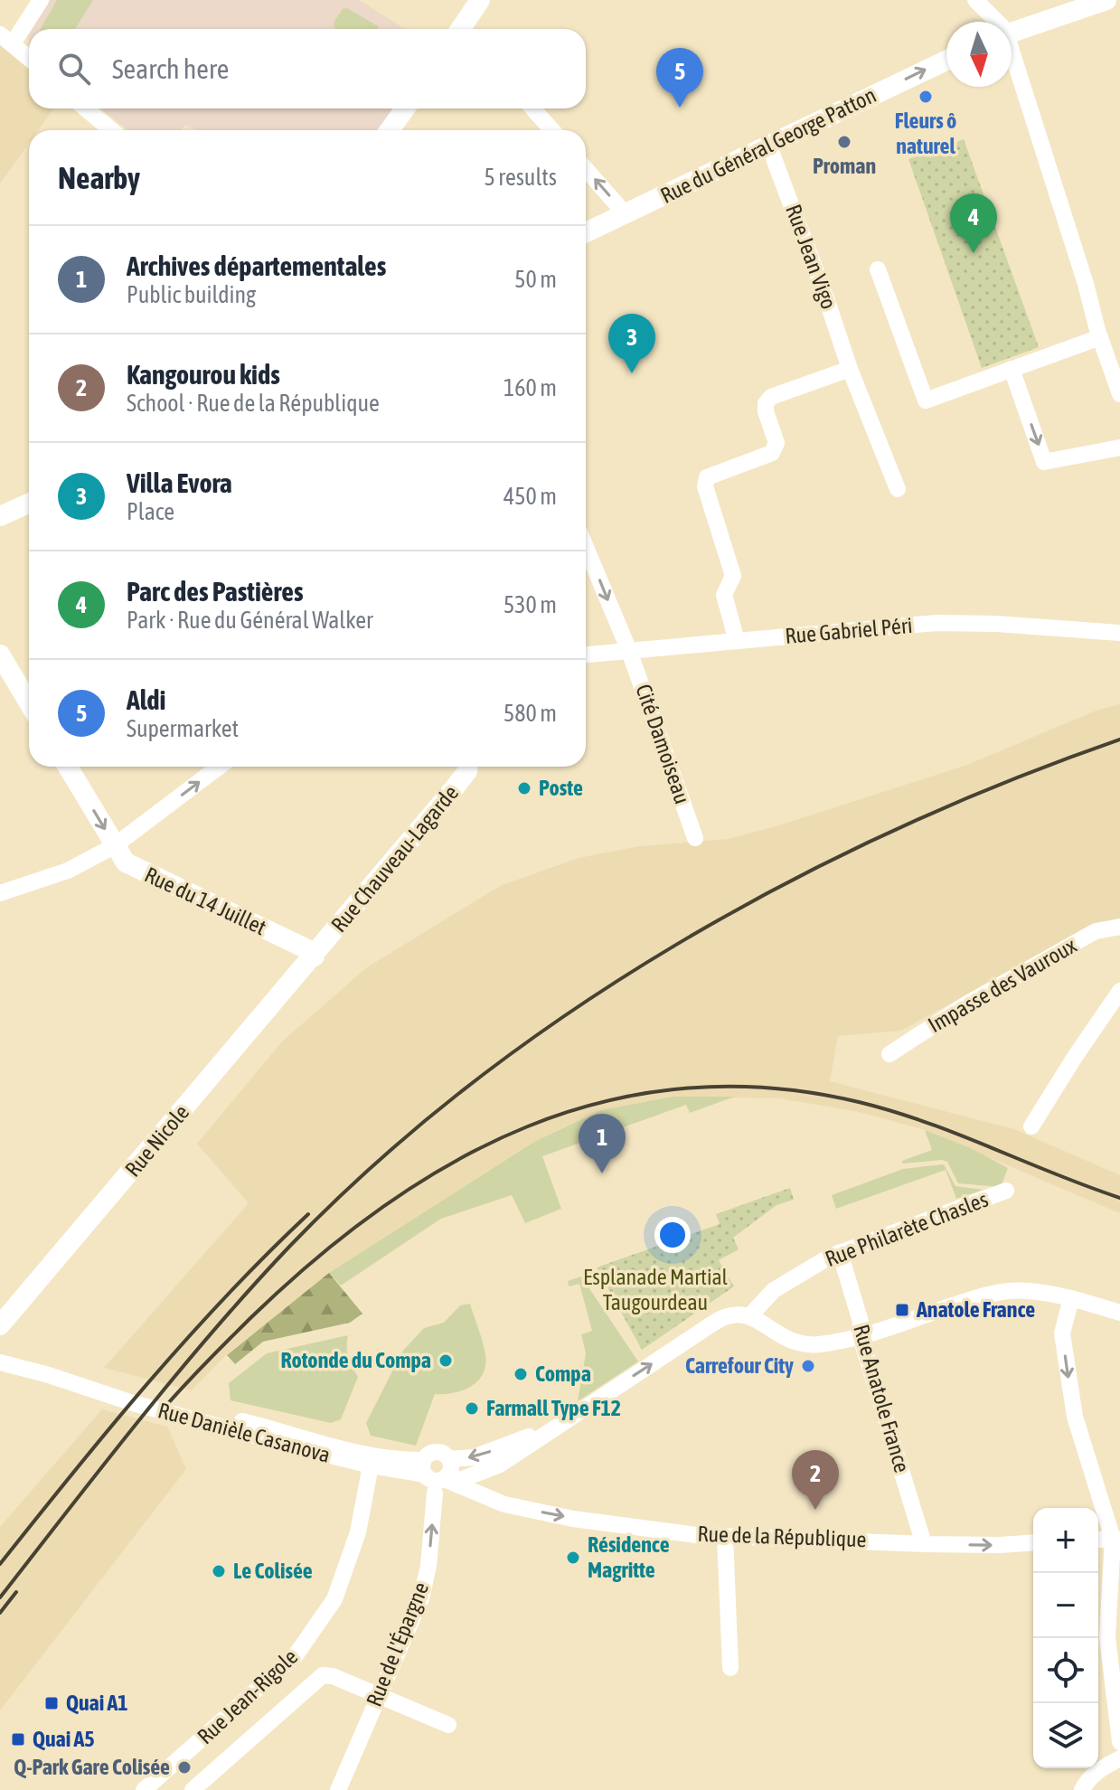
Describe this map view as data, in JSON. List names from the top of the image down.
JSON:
{
  "streets": {
    "main road": [
      "Rue du Général George Patton",
      "Rue Chauveau-Lagarde",
      "Rue du 14 Juillet",
      "Rue Nicole"
    ],
    "street": [
      "Rue Jean Vigo",
      "Rue Gabriel Péri",
      "Cité Damoiseau",
      "Impasse des Vauroux",
      "Rue Philarète Chasles",
      "Rue Anatole France",
      "Rue Danièle Casanova",
      "Rue de la République",
      "Rue de l'Épargne",
      "Rue Jean-Rigole"
    ]
  },
  "crossings": [
    ["Rue du Général George Patton", "Rue Jean Vigo"],
    ["Rue Gabriel Péri", "Cité Damoiseau"],
    ["Rue Chauveau-Lagarde", "Rue du 14 Juillet"],
    ["Rue Chauveau-Lagarde", "Rue Nicole"],
    ["Rue du 14 Juillet", "Rue Nicole"],
    ["Rue Philarète Chasles", "Rue Anatole France"],
    ["Rue Anatole France", "Rue de la République"],
    ["Rue Danièle Casanova", "Rue de la République"],
    ["Rue Danièle Casanova", "Rue de l'Épargne"],
    ["Rue Danièle Casanova", "Rue Jean-Rigole"],
    ["Rue de la République", "Rue de l'Épargne"]
  ],
  "one_way": [
    "Rue du Général George Patton",
    "Cité Damoiseau",
    "Rue de la République",
    "Rue de l'Épargne"
  ],
  "parks": ["Esplanade Martial Taugourdeau"],
  "places": {
    "other": [
      "Fleurs ô naturel",
      "Proman",
      "Poste",
      "Rotonde du Compa",
      "Carrefour City",
      "Compa",
      "Farmall Type F12",
      "Résidence Magritte",
      "Le Colisée",
      "Q-Park Gare Colisée"
    ],
    "transit": ["Anatole France", "Quai A1", "Quai A5"]
  },
  "north": "bottom",
  "page": {
    "search": "Search here",
    "pins": [
      "5",
      "4",
      "3",
      "1",
      "2"
    ],
    "heading": ["Nearby", "5 results"],
    "list": [
      {
        "mark": "1",
        "name": "Archives départementales",
        "note": "Public building",
        "value": "50 m"
      },
      {
        "mark": "2",
        "name": "Kangourou kids",
        "note": "School · Rue de la République",
        "value": "160 m"
      },
      {
        "mark": "3",
        "name": "Villa Evora",
        "note": "Place",
        "value": "450 m"
      },
      {
        "mark": "4",
        "name": "Parc des Pastières",
        "note": "Park · Rue du Général Walker",
        "value": "530 m"
      },
      {
        "mark": "5",
        "name": "Aldi",
        "note": "Supermarket",
        "value": "580 m"
      }
    ],
    "map_buttons": ["+", "−"]
  }
}
